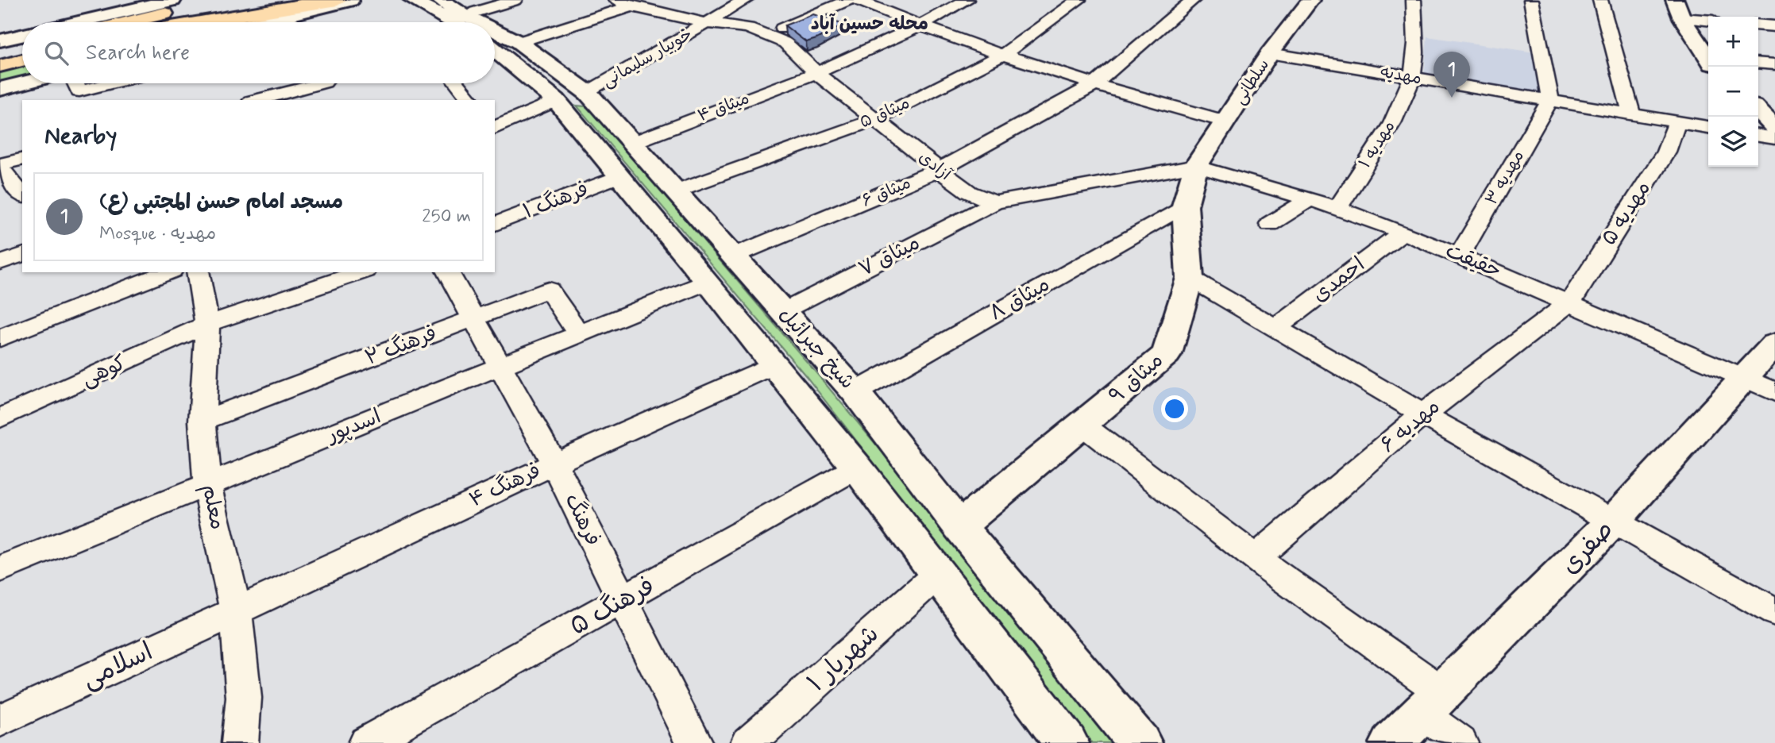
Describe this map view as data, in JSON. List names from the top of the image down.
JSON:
{
  "streets": {
    "street": [
      "خوبیار سلیمانی",
      "مهدیه",
      "سلطانی",
      "میثاق ۴",
      "میثاق ۵",
      "مهدیه ۱",
      "آزادی",
      "مهدیه ۳",
      "میثاق ۶",
      "فرهنگ ۱",
      "مهدیه ۵",
      "میثاق ۷",
      "حقیقت",
      "احمدی",
      "میثاق ۸",
      "فرهنگ ۲",
      "شیخ جبرائیل",
      "کوهی",
      "میثاق ۹",
      "اسدپور",
      "مهدیه ۶",
      "فرهنگ ۴",
      "معلم",
      "فرهنگ",
      "صفری",
      "فرهنگ ۵",
      "شهریار ۱",
      "اسلامی"
    ]
  },
  "crossings": [
    ["خوبیار سلیمانی", "آزادی"],
    ["خوبیار سلیمانی", "شیخ جبرائیل"],
    ["مهدیه", "سلطانی"],
    ["مهدیه", "مهدیه ۱"],
    ["مهدیه", "مهدیه ۳"],
    ["مهدیه", "مهدیه ۵"],
    ["سلطانی", "حقیقت"],
    ["سلطانی", "میثاق ۹"],
    ["میثاق ۴", "آزادی"],
    ["میثاق ۴", "شیخ جبرائیل"],
    ["میثاق ۵", "آزادی"],
    ["میثاق ۵", "شیخ جبرائیل"],
    ["مهدیه ۱", "حقیقت"],
    ["آزادی", "میثاق ۶"],
    ["آزادی", "میثاق ۷"],
    ["مهدیه ۳", "حقیقت"],
    ["میثاق ۶", "شیخ جبرائیل"],
    ["فرهنگ ۱", "شیخ جبرائیل"],
    ["مهدیه ۵", "حقیقت"],
    ["مهدیه ۵", "مهدیه ۶"],
    ["میثاق ۷", "شیخ جبرائیل"],
    ["حقیقت", "احمدی"],
    ["حقیقت", "میثاق ۹"],
    ["حقیقت", "مهدیه ۶"],
    ["حقیقت", "صفری"],
    ["میثاق ۸", "شیخ جبرائیل"],
    ["میثاق ۸", "میثاق ۹"],
    ["فرهنگ ۲", "اسدپور"],
    ["فرهنگ ۲", "معلم"],
    ["فرهنگ ۲", "فرهنگ"],
    ["شیخ جبرائیل", "میثاق ۹"],
    ["شیخ جبرائیل", "اسدپور"],
    ["شیخ جبرائیل", "فرهنگ ۴"],
    ["شیخ جبرائیل", "فرهنگ ۵"],
    ["شیخ جبرائیل", "شهریار ۱"],
    ["کوهی", "معلم"],
    ["اسدپور", "معلم"],
    ["اسدپور", "فرهنگ"],
    ["فرهنگ ۴", "معلم"],
    ["فرهنگ ۴", "فرهنگ"],
    ["فرهنگ ۴", "اسلامی"],
    ["معلم", "اسلامی"],
    ["فرهنگ", "فرهنگ ۵"]
  ],
  "districts": ["محله حسین آباد"],
  "page": {
    "map_buttons": ["+", "−"],
    "search": "Search here",
    "pins": "1",
    "heading": "Nearby",
    "list": [
      {
        "mark": "1",
        "name": "مسجد امام حسن المجتبی (ع)",
        "note": "Mosque · مهدیه",
        "value": "250 m"
      }
    ]
  }
}
